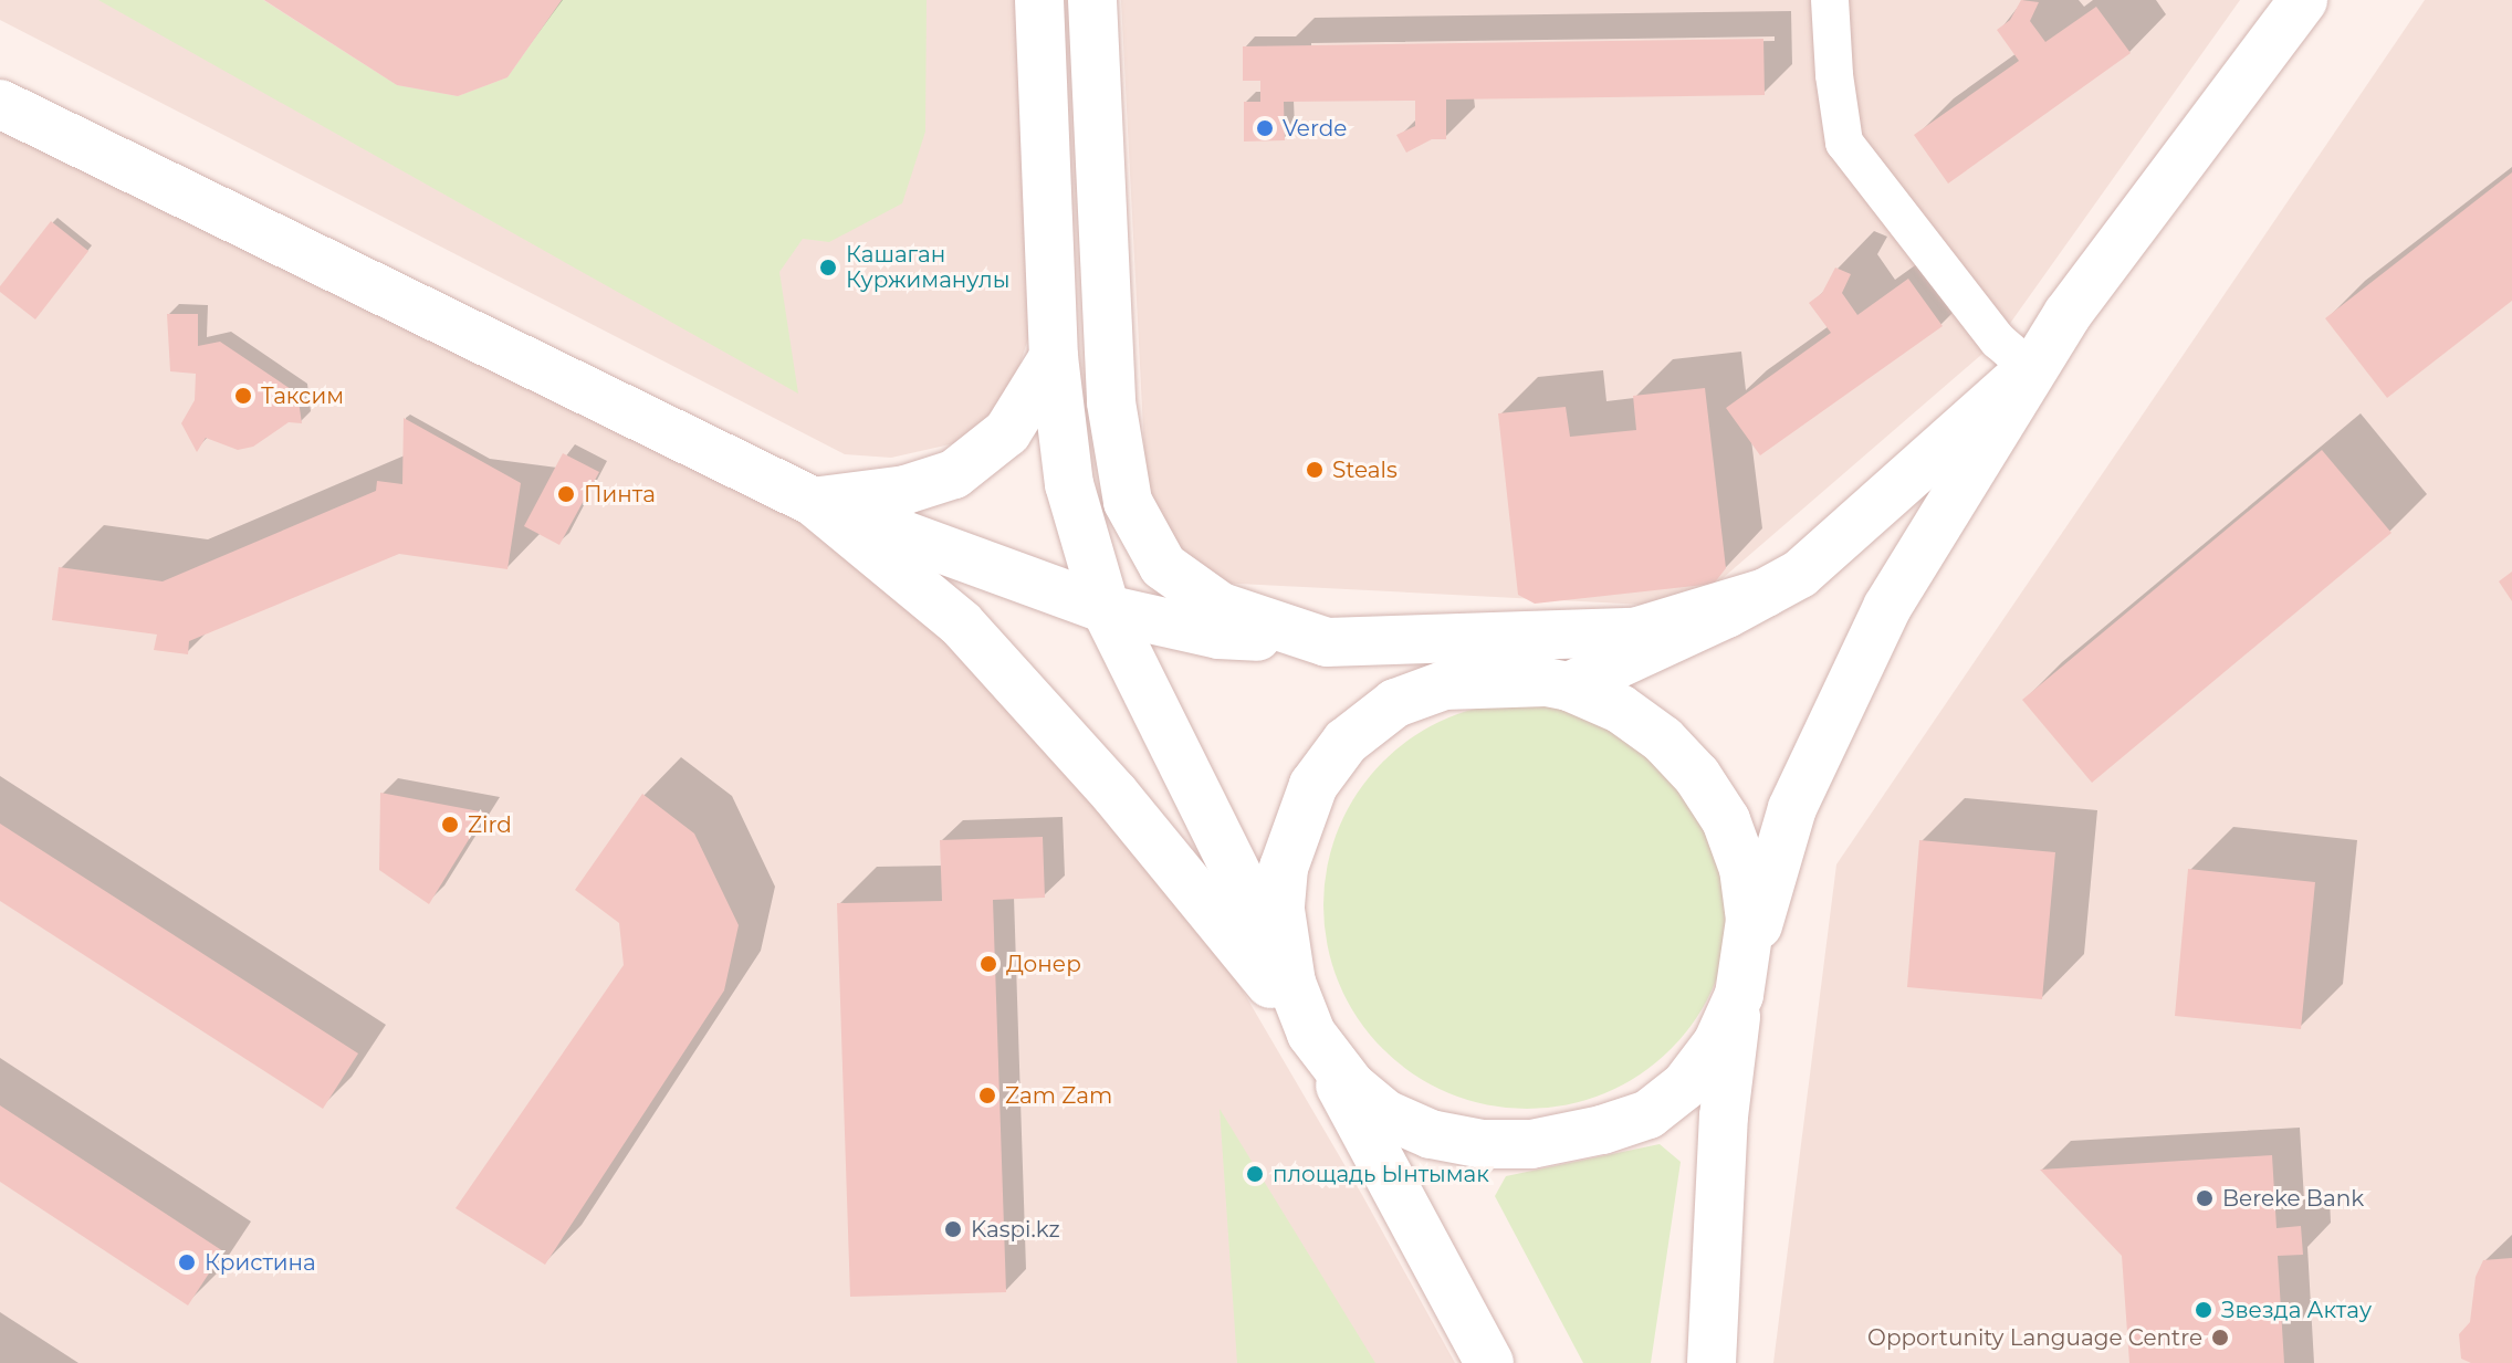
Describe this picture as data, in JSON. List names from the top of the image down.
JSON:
{
  "places": [
    "Verde",
    "Кашаган Куржиманулы",
    "Таксим",
    "Steals",
    "Пинта",
    "Zird",
    "Донер",
    "Zam Zam",
    "площадь Ынтымак",
    "Bereke Bank",
    "Kaspi.kz",
    "Кристина",
    "Звезда Актау",
    "Opportunity Language Centre"
  ]
}
